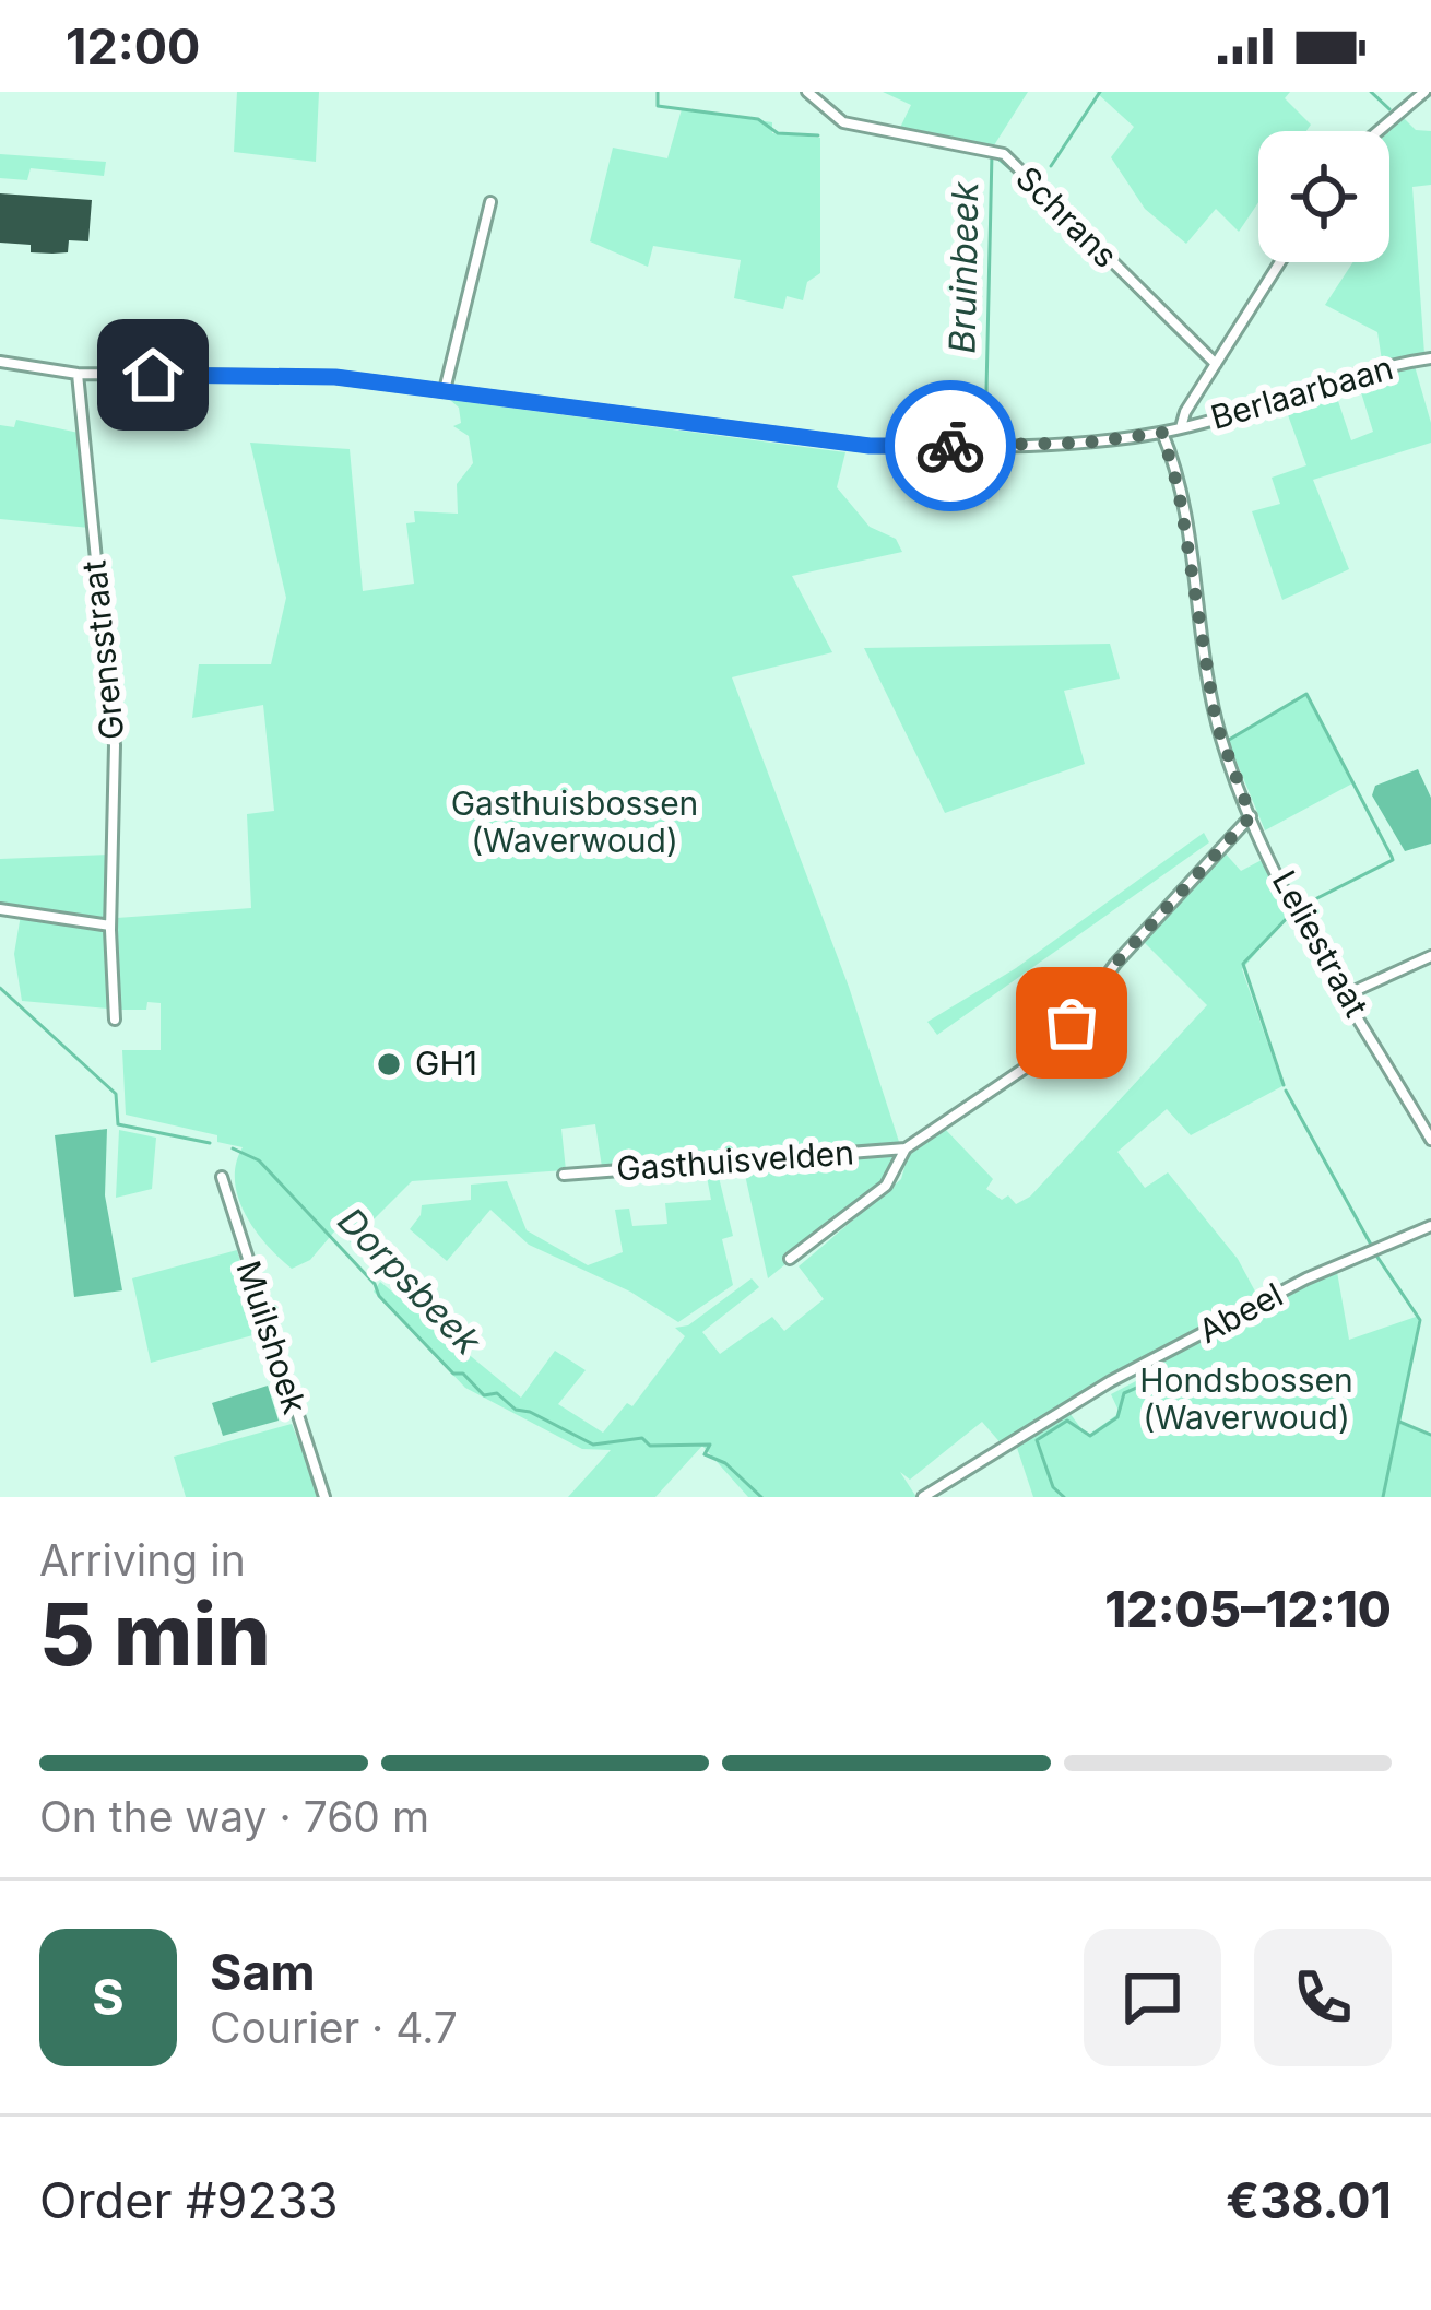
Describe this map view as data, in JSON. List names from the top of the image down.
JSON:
{
  "streets": {
    "street": [
      "Schrans",
      "Berlaarbaan",
      "Grensstraat",
      "Leliestraat",
      "Gasthuisvelden",
      "Abeel",
      "Muilshoek"
    ]
  },
  "crossings": [
    ["Berlaarbaan", "Grensstraat"],
    ["Berlaarbaan", "Leliestraat"],
    ["Leliestraat", "Gasthuisvelden"]
  ],
  "water": ["Bruinbeek", "Dorpsbeek"],
  "parks": ["Gasthuisbossen (Waverwoud)", "Hondsbossen (Waverwoud)"],
  "places": ["GH1"],
  "page": {
    "status": "12:00",
    "heading": ["5 min", "Arriving in", "12:05–12:10"],
    "panel": [
      "Sam",
      "Courier · 4.7",
      "Order #9233",
      "€38.01"
    ],
    "bar": "On the way · 760 m",
    "round": "S"
  }
}
